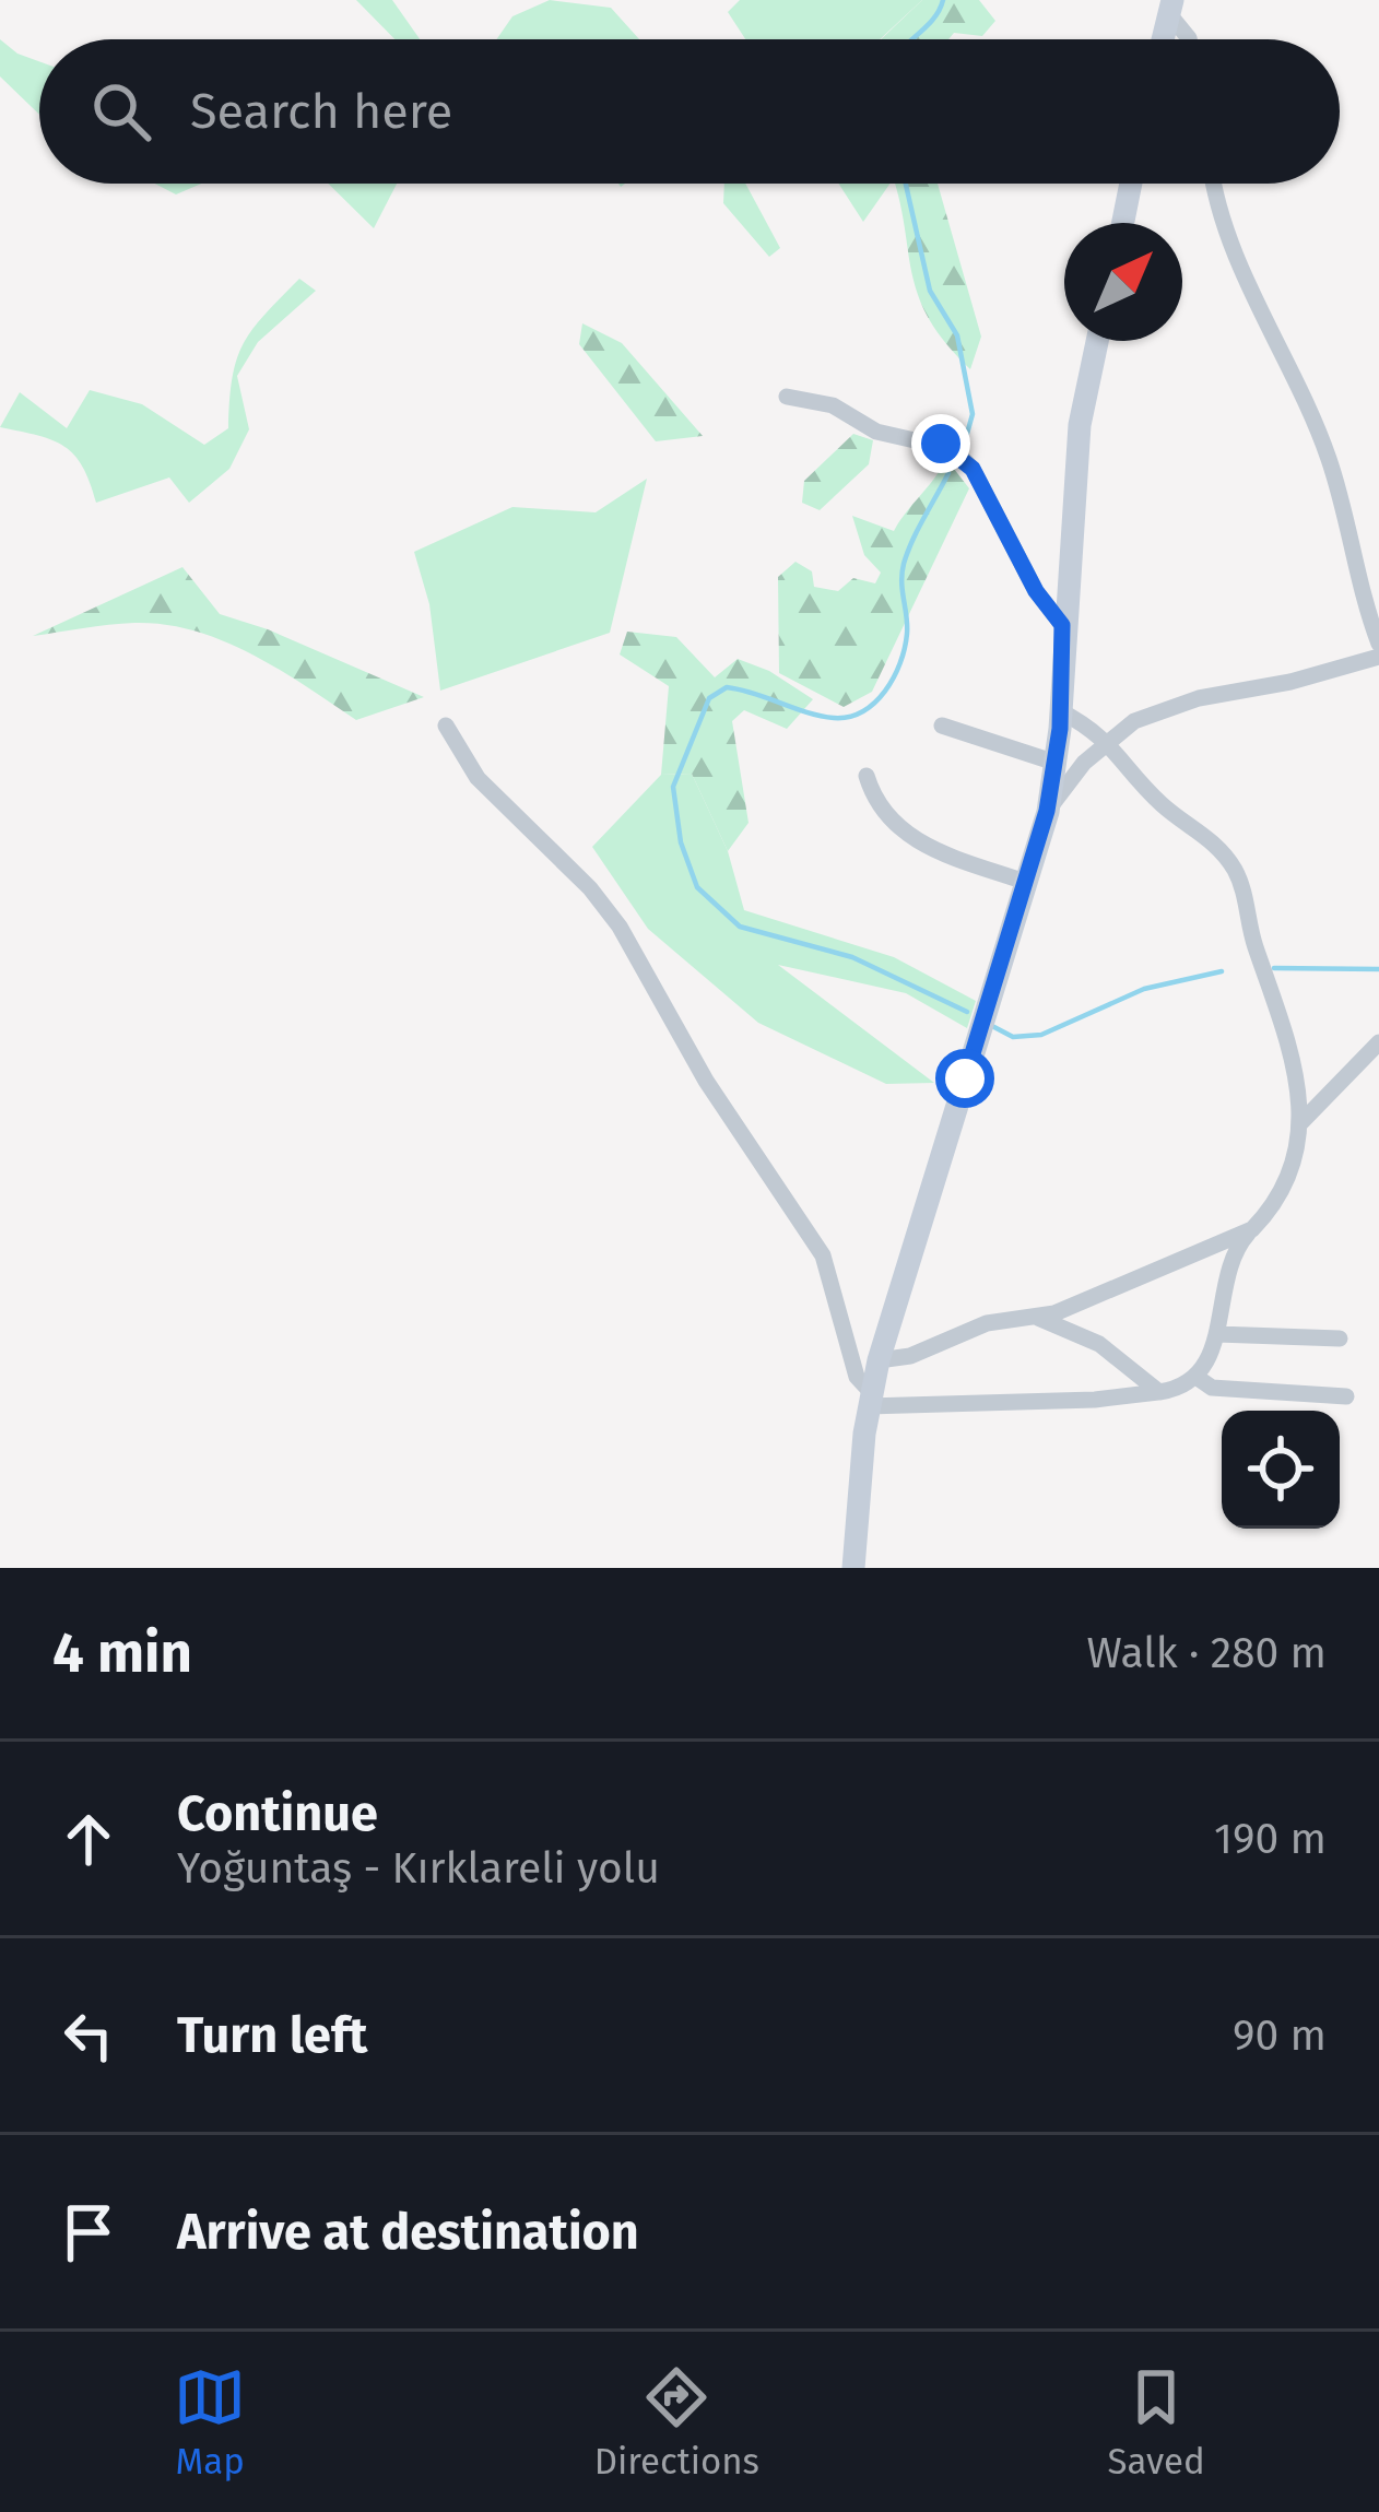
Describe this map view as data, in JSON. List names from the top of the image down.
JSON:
{
  "north": "top right",
  "page": {
    "search": "Search here",
    "heading": ["4 min", "Walk · 280 m"],
    "list": [
      ["Continue", "Yoğuntaş - Kırklareli yolu", "190 m"],
      ["Turn left", "90 m"],
      "Arrive at destination"
    ],
    "nav": ["Map", "Directions", "Saved"]
  }
}
